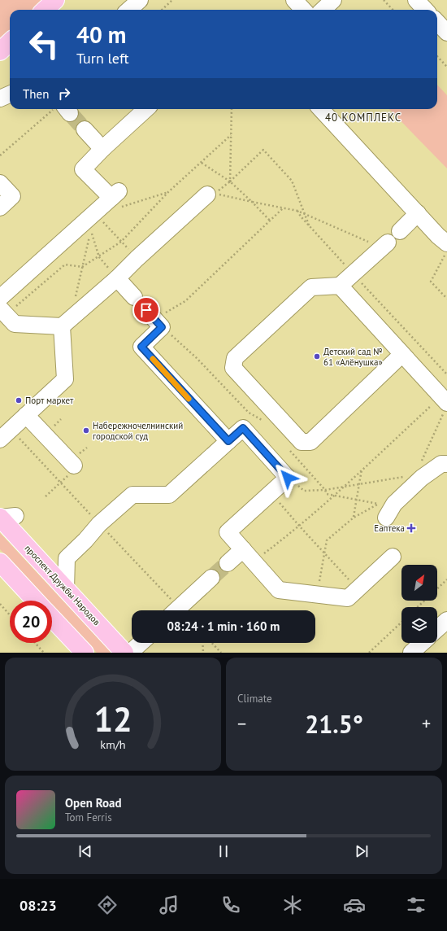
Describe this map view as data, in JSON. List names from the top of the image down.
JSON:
{
  "streets": {
    "main road": ["проспект Дружбы Народов"]
  },
  "districts": ["40 КОМПЛЕКС"],
  "places": {
    "other": ["Детский сад № 61 «Алёнушка»", "Порт маркет", "Набережночелнинский городской суд"],
    "health": ["Еаптека"]
  },
  "north": "top right",
  "page": {
    "turn": ["40 m", "Turn left"],
    "then": "Then",
    "limit": "20",
    "trip": "08:24 · 1 min · 160 m",
    "tile": "Climate",
    "heat": ["−", "21.5°", "+"],
    "song": ["Open Road", "Tom Ferris"],
    "tabs": "08:23",
    "gauge": ["12", "km/h"]
  }
}
